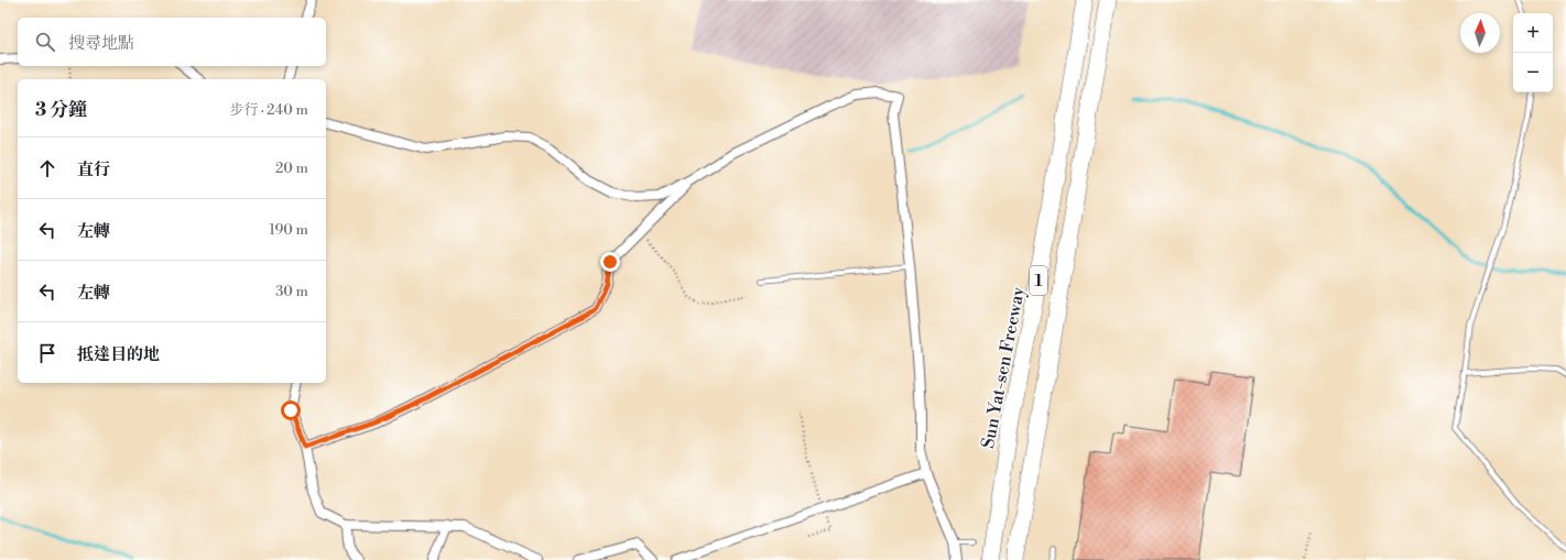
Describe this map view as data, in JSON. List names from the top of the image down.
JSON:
{
  "streets": {
    "highway": ["1", "Sun Yat-sen Freeway"]
  },
  "north": "top",
  "page": {
    "map_buttons": ["+", "−"],
    "search": "搜尋地點",
    "heading": ["3 分鐘", "步行 · 240 m"],
    "list": [
      ["直行", "20 m"],
      ["左轉", "190 m"],
      ["左轉", "30 m"],
      "抵達目的地"
    ]
  }
}
